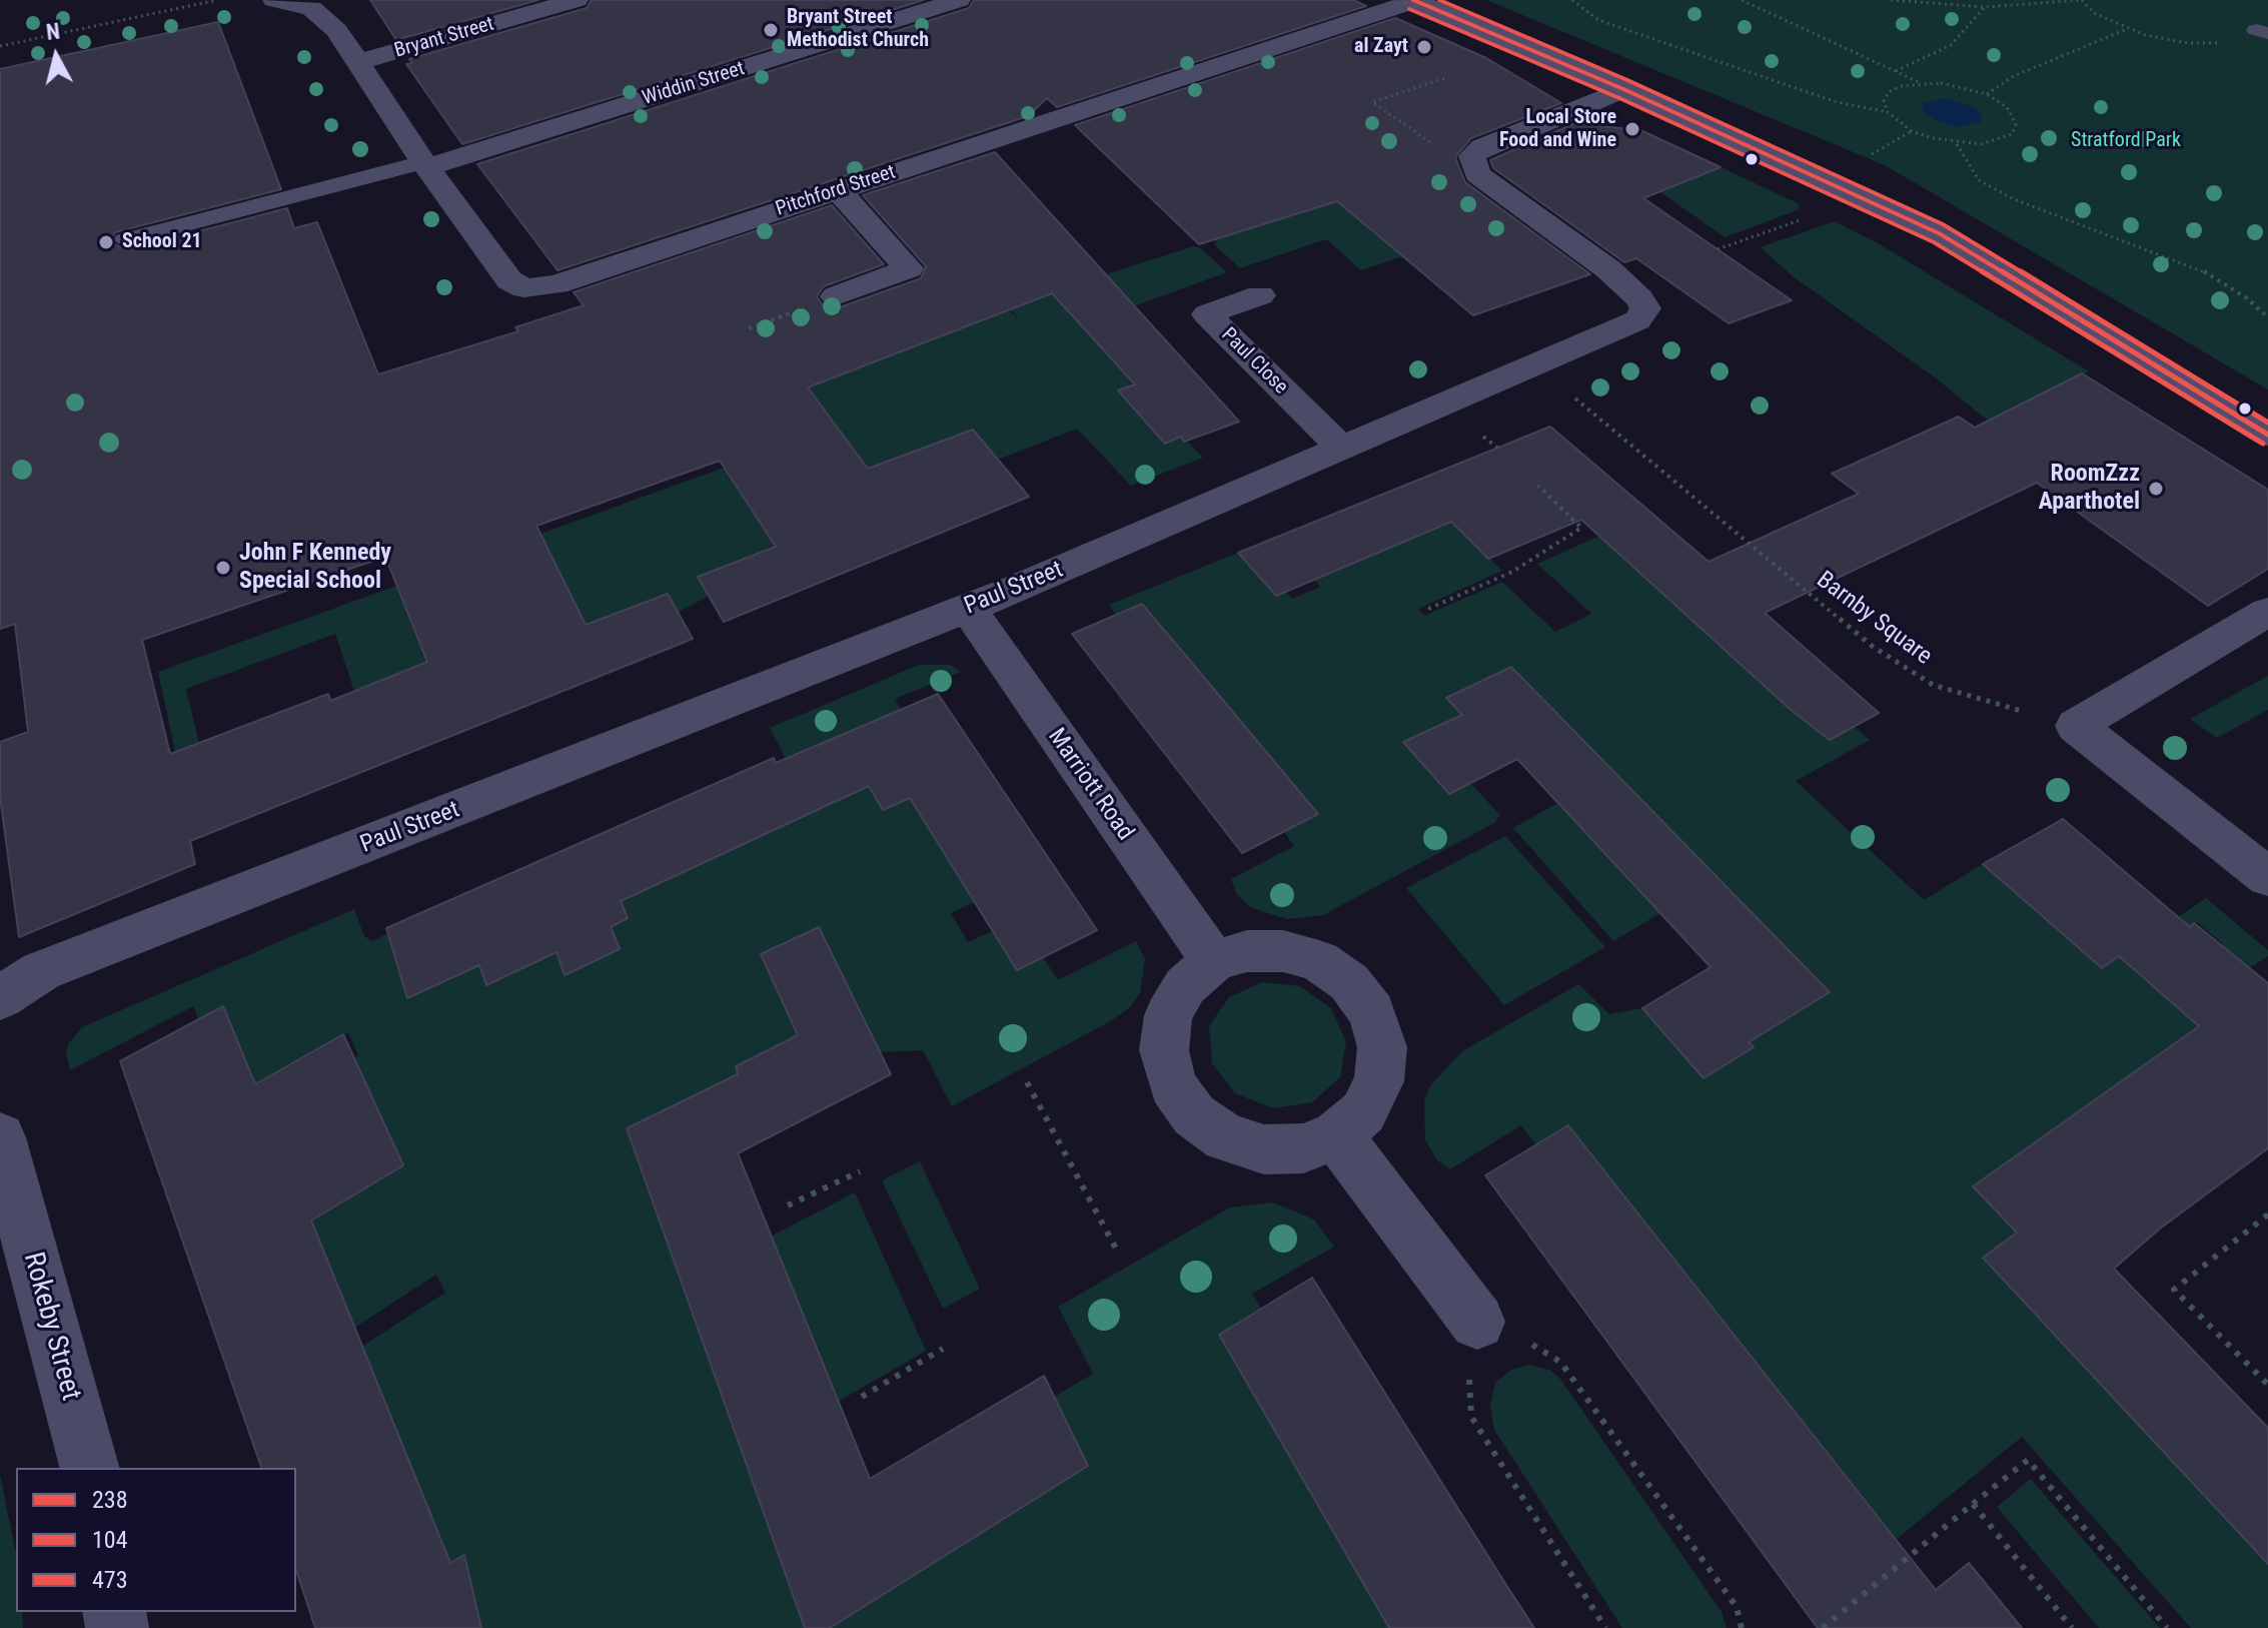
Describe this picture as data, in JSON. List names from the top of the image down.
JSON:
{
  "streets": {
    "street": [
      "Bryant Street",
      "Widdin Street",
      "Pitchford Street",
      "Paul Close",
      "Paul Street",
      "Marriott Road",
      "Rokeby Street"
    ],
    "path": ["Barnby Square"]
  },
  "crossings": [
    ["Bryant Street", "Pitchford Street"],
    ["Widdin Street", "Pitchford Street"],
    ["Paul Close", "Paul Street"],
    ["Paul Street", "Barnby Square"],
    ["Paul Street", "Marriott Road"]
  ],
  "parks": ["Stratford Park"],
  "places": [
    "Bryant Street Methodist Church",
    "al Zayt",
    "Local Store Food and Wine",
    "School 21",
    "RoomZzz Aparthotel",
    "John F Kennedy Special School"
  ],
  "lines": ["transit line 238", "transit line 473", "transit line 104"],
  "legend": ["238", "104", "473"],
  "north": "top"
}
